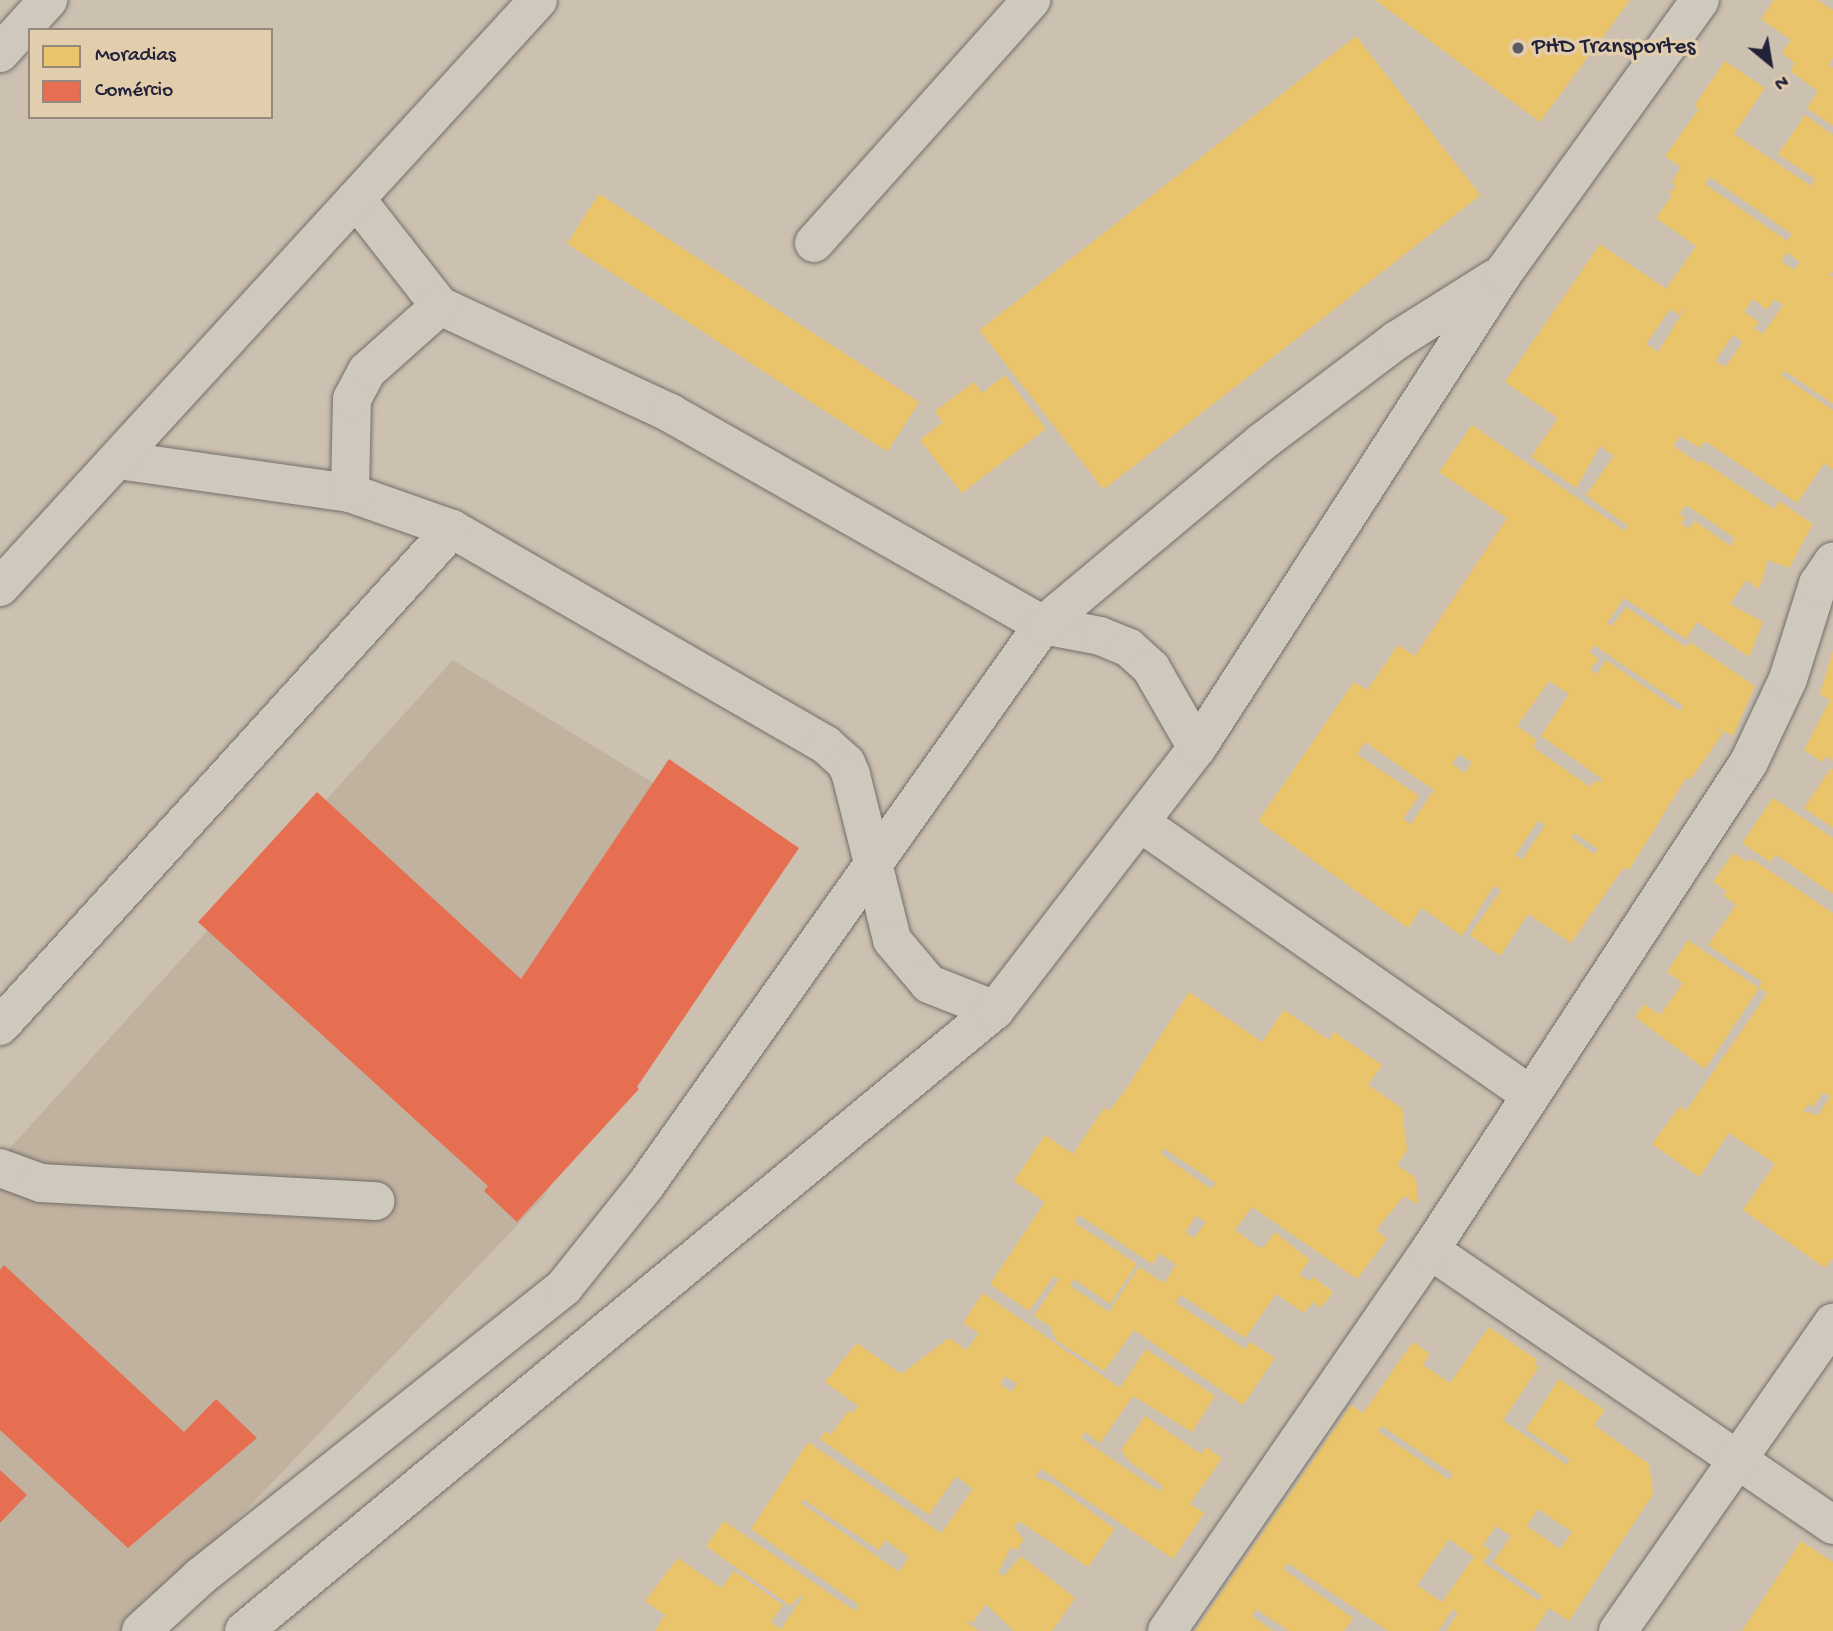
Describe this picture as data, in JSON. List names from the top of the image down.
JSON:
{
  "places": ["PHD Transportes"],
  "legend": ["Moradias", "Comércio"],
  "north": "bottom right"
}
